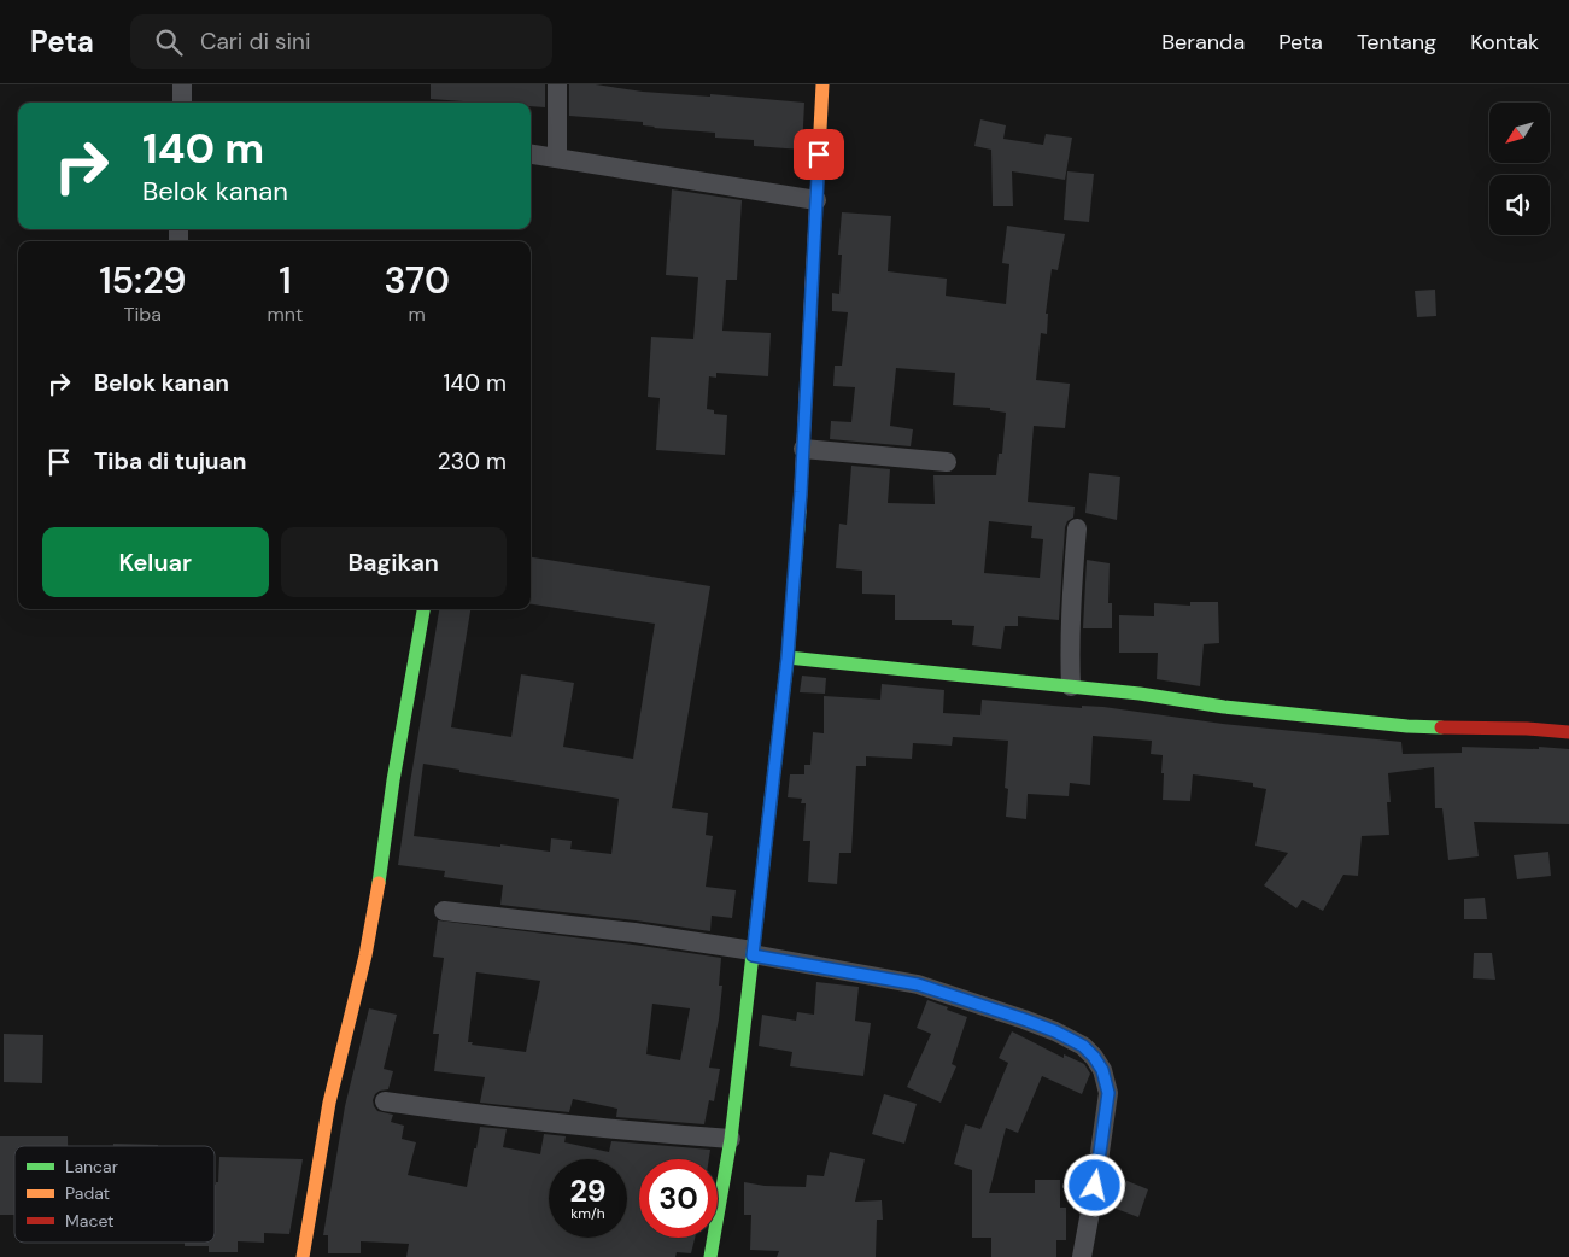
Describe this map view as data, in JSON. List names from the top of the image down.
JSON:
{
  "legend": ["Lancar", "Padat", "Macet"],
  "north": "bottom left",
  "page": {
    "header": "Peta",
    "search": "Cari di sini",
    "nav": [
      "Beranda",
      "Peta",
      "Tentang",
      "Kontak"
    ],
    "turn": ["140 m", "Belok kanan"],
    "eta": [
      "15:29",
      "Tiba",
      "1",
      "mnt",
      "370",
      "m"
    ],
    "list": [
      {
        "name": "Belok kanan",
        "value": "140 m"
      },
      {
        "name": "Tiba di tujuan",
        "value": "230 m"
      }
    ],
    "buttons": ["Keluar", "Bagikan"],
    "speed": "29 km/h",
    "limit": "30"
  }
}
